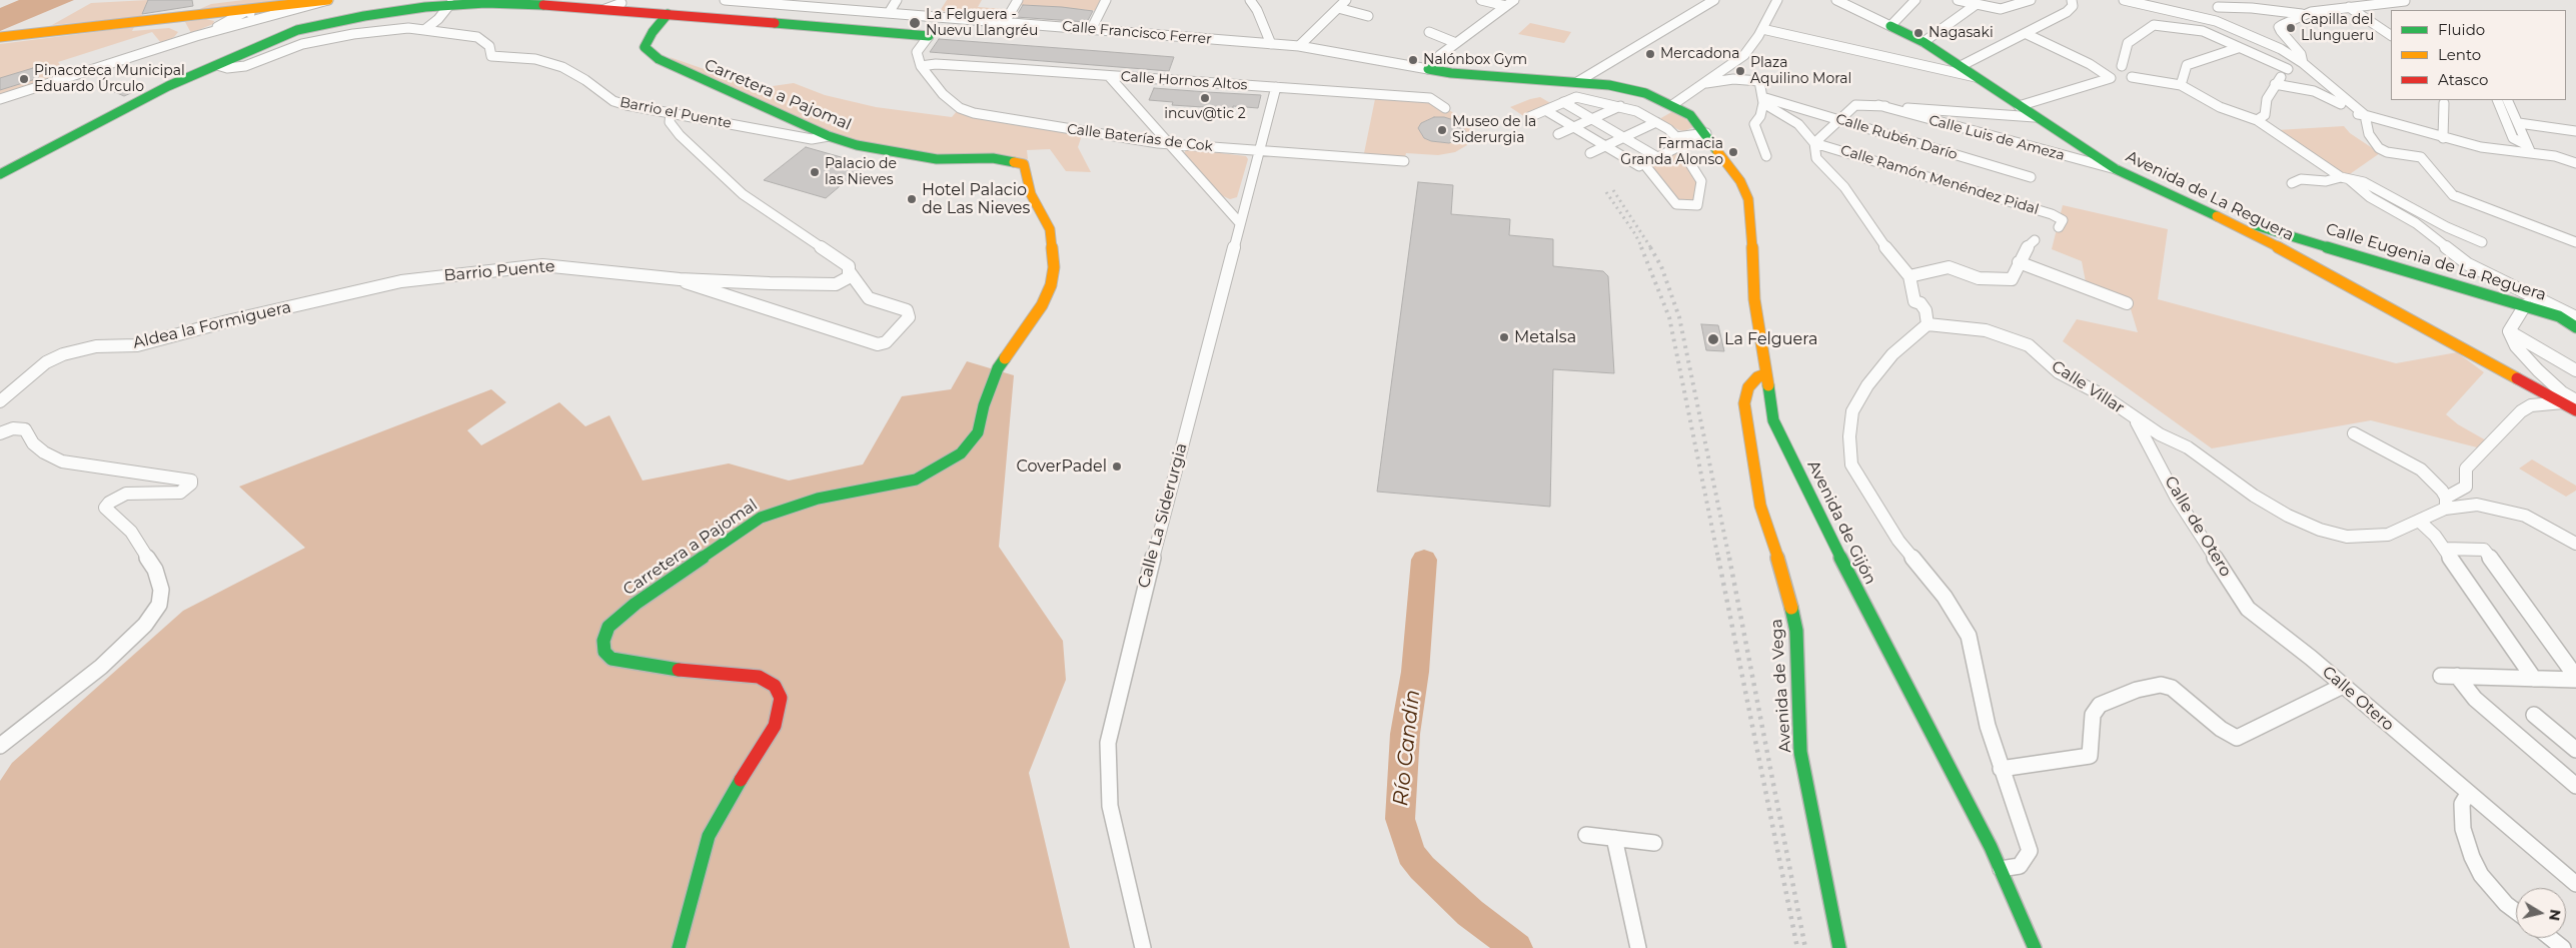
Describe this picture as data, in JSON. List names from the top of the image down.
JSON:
{
  "streets": {
    "street": [
      "Calle Francisco Ferrer",
      "Calle Hornos Altos",
      "Carretera a Pajomal",
      "Barrio el Puente",
      "Calle Rubén Darío",
      "Calle Baterías de Cok",
      "Calle Luis de Ameza",
      "Calle Ramón Menéndez Pidal",
      "Avenida de La Reguera",
      "Calle Eugenia de La Reguera",
      "Barrio Puente",
      "Aldea la Formiguera",
      "Calle Villar",
      "Calle La Siderurgia",
      "Avenida de Gijón",
      "Calle de Otero",
      "Avenida de Vega",
      "Calle Otero"
    ]
  },
  "crossings": [
    ["Calle Francisco Ferrer", "Avenida de Gijón"],
    ["Calle Hornos Altos", "Calle Baterías de Cok"],
    ["Calle Hornos Altos", "Calle La Siderurgia"],
    ["Carretera a Pajomal", "Barrio el Puente"],
    ["Barrio el Puente", "Barrio Puente"],
    ["Calle Baterías de Cok", "Calle La Siderurgia"],
    ["Calle Luis de Ameza", "Avenida de La Reguera"],
    ["Avenida de La Reguera", "Calle Eugenia de La Reguera"],
    ["Barrio Puente", "Aldea la Formiguera"],
    ["Calle Villar", "Calle de Otero"],
    ["Avenida de Gijón", "Avenida de Vega"],
    ["Calle de Otero", "Calle Otero"]
  ],
  "water": ["Río Candín"],
  "places": [
    "La Felguera - Nuevu Llangréu",
    "Capilla del Llungueru",
    "Nagasaki",
    "Mercadona",
    "Nalónbox Gym",
    "Plaza Aquilino Moral",
    "Pinacoteca Municipal Eduardo Úrculo",
    "incuv@tic 2",
    "Museo de la Siderurgia",
    "Farmacia Granda Alonso",
    "Palacio de las Nieves",
    "Hotel Palacio de Las Nieves",
    "Metalsa",
    "La Felguera",
    "CoverPadel"
  ],
  "legend": ["Fluido", "Lento", "Atasco"],
  "north": "right"
}
